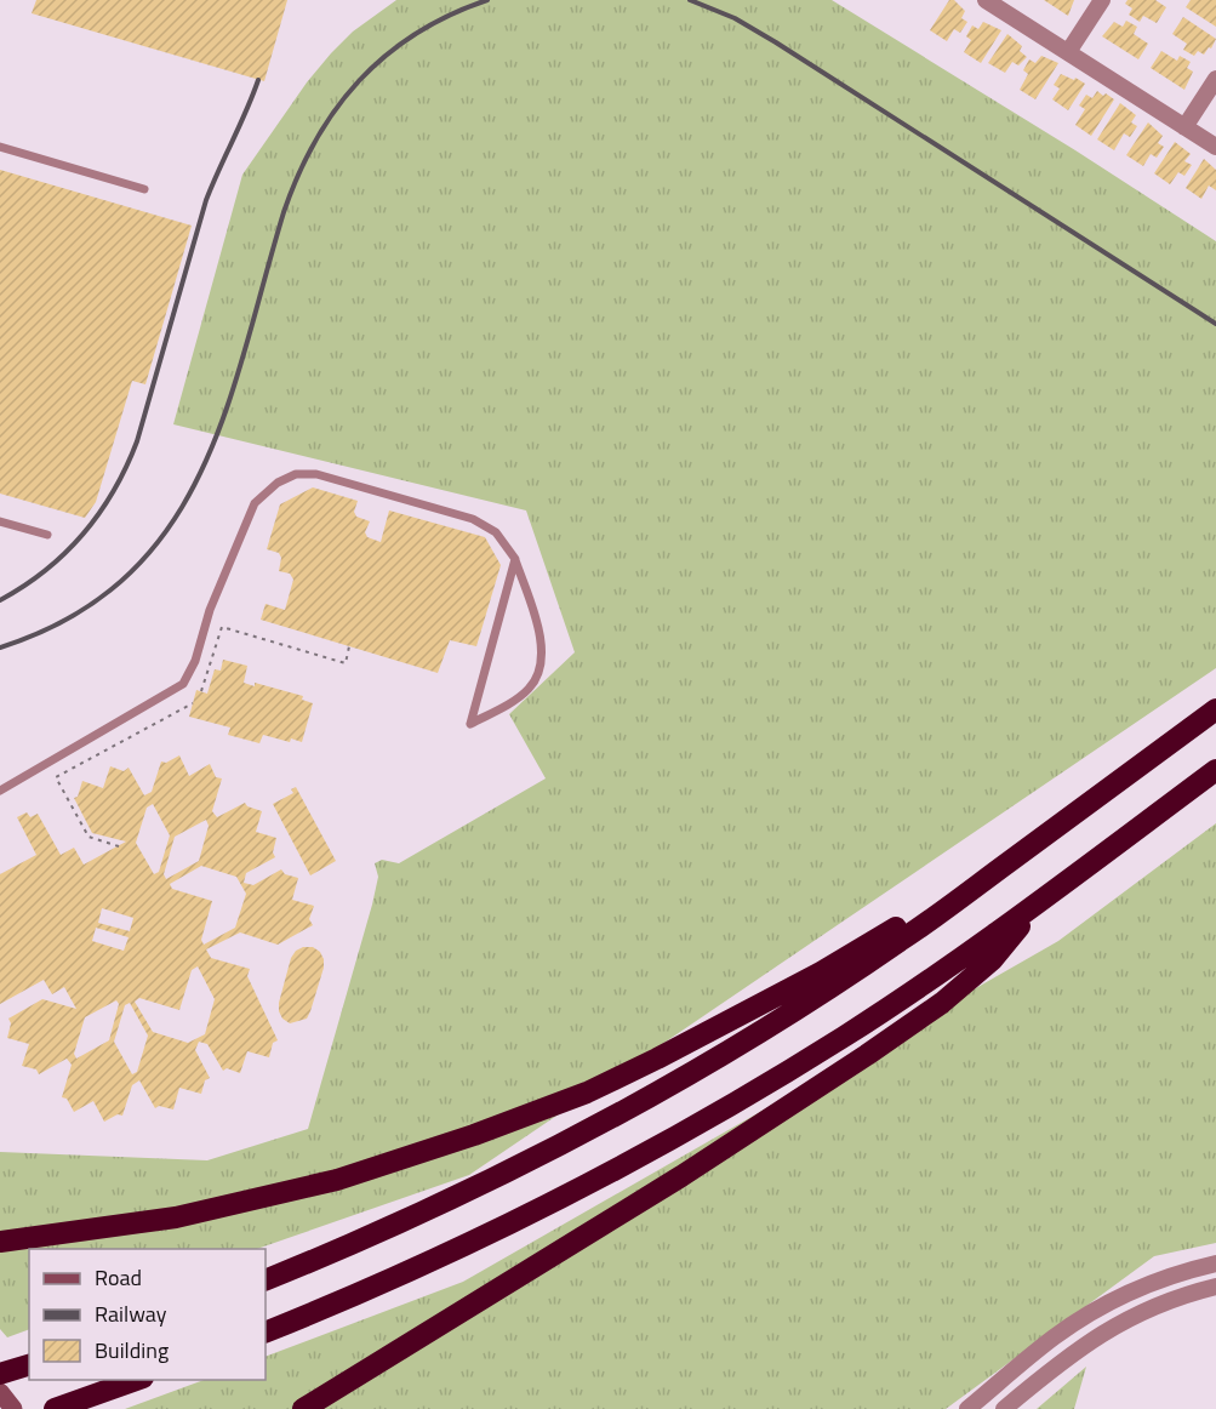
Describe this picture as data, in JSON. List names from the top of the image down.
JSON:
{
  "legend": ["Road", "Railway", "Building"]
}
